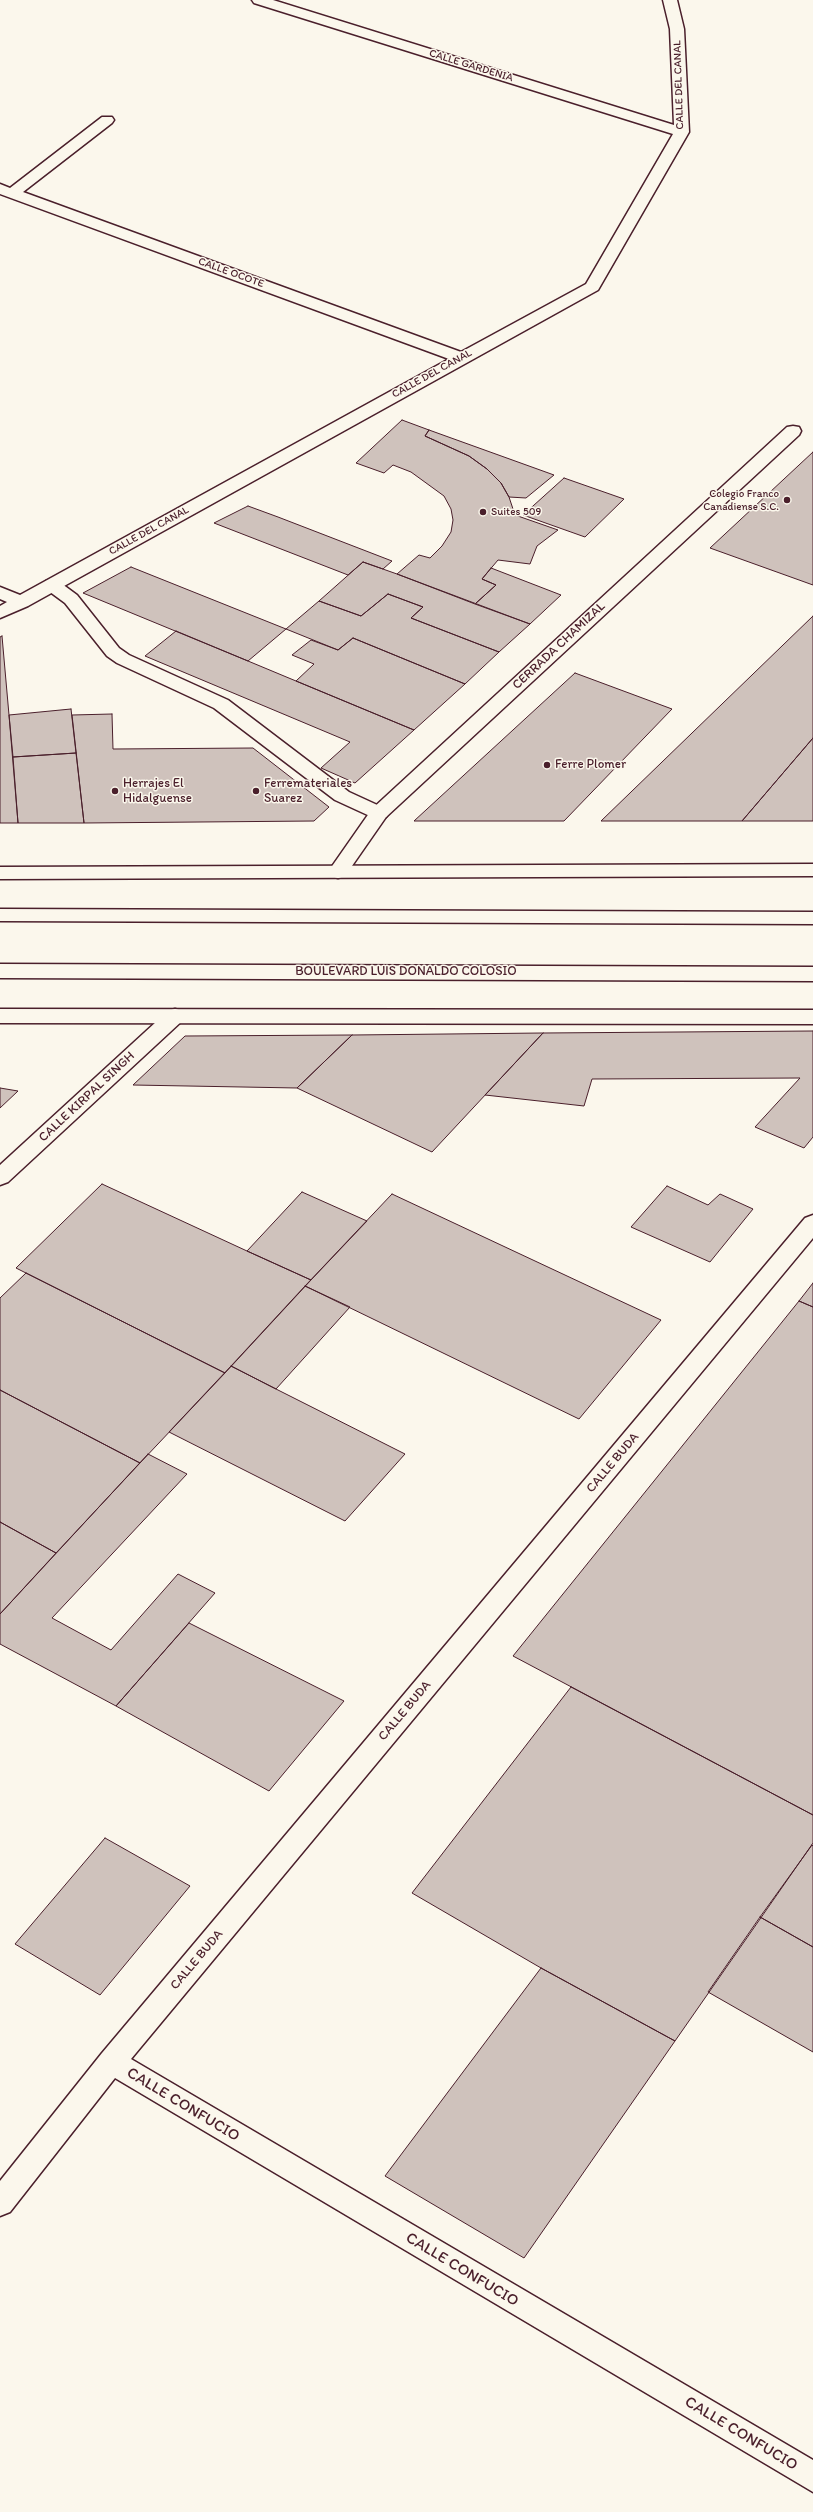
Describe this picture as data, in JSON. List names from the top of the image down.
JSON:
{
  "streets": {
    "street": [
      "CALLE GARDENIA",
      "CALLE DEL CANAL",
      "CALLE OCOTE",
      "CERRADA CHAMIZAL",
      "BOULEVARD LUIS DONALDO COLOSIO",
      "CALLE KIRPAL SINGH",
      "CALLE BUDA",
      "CALLE CONFUCIO"
    ]
  },
  "crossings": [
    ["CALLE GARDENIA", "CALLE DEL CANAL"],
    ["CALLE DEL CANAL", "CALLE OCOTE"],
    ["CALLE BUDA", "CALLE CONFUCIO"]
  ],
  "places": [
    "Colegio Franco Canadiense S.C.",
    "Suites 509",
    "Ferre Plomer",
    "Herrajes El Hidalguense",
    "Ferremateriales Suarez"
  ]
}
